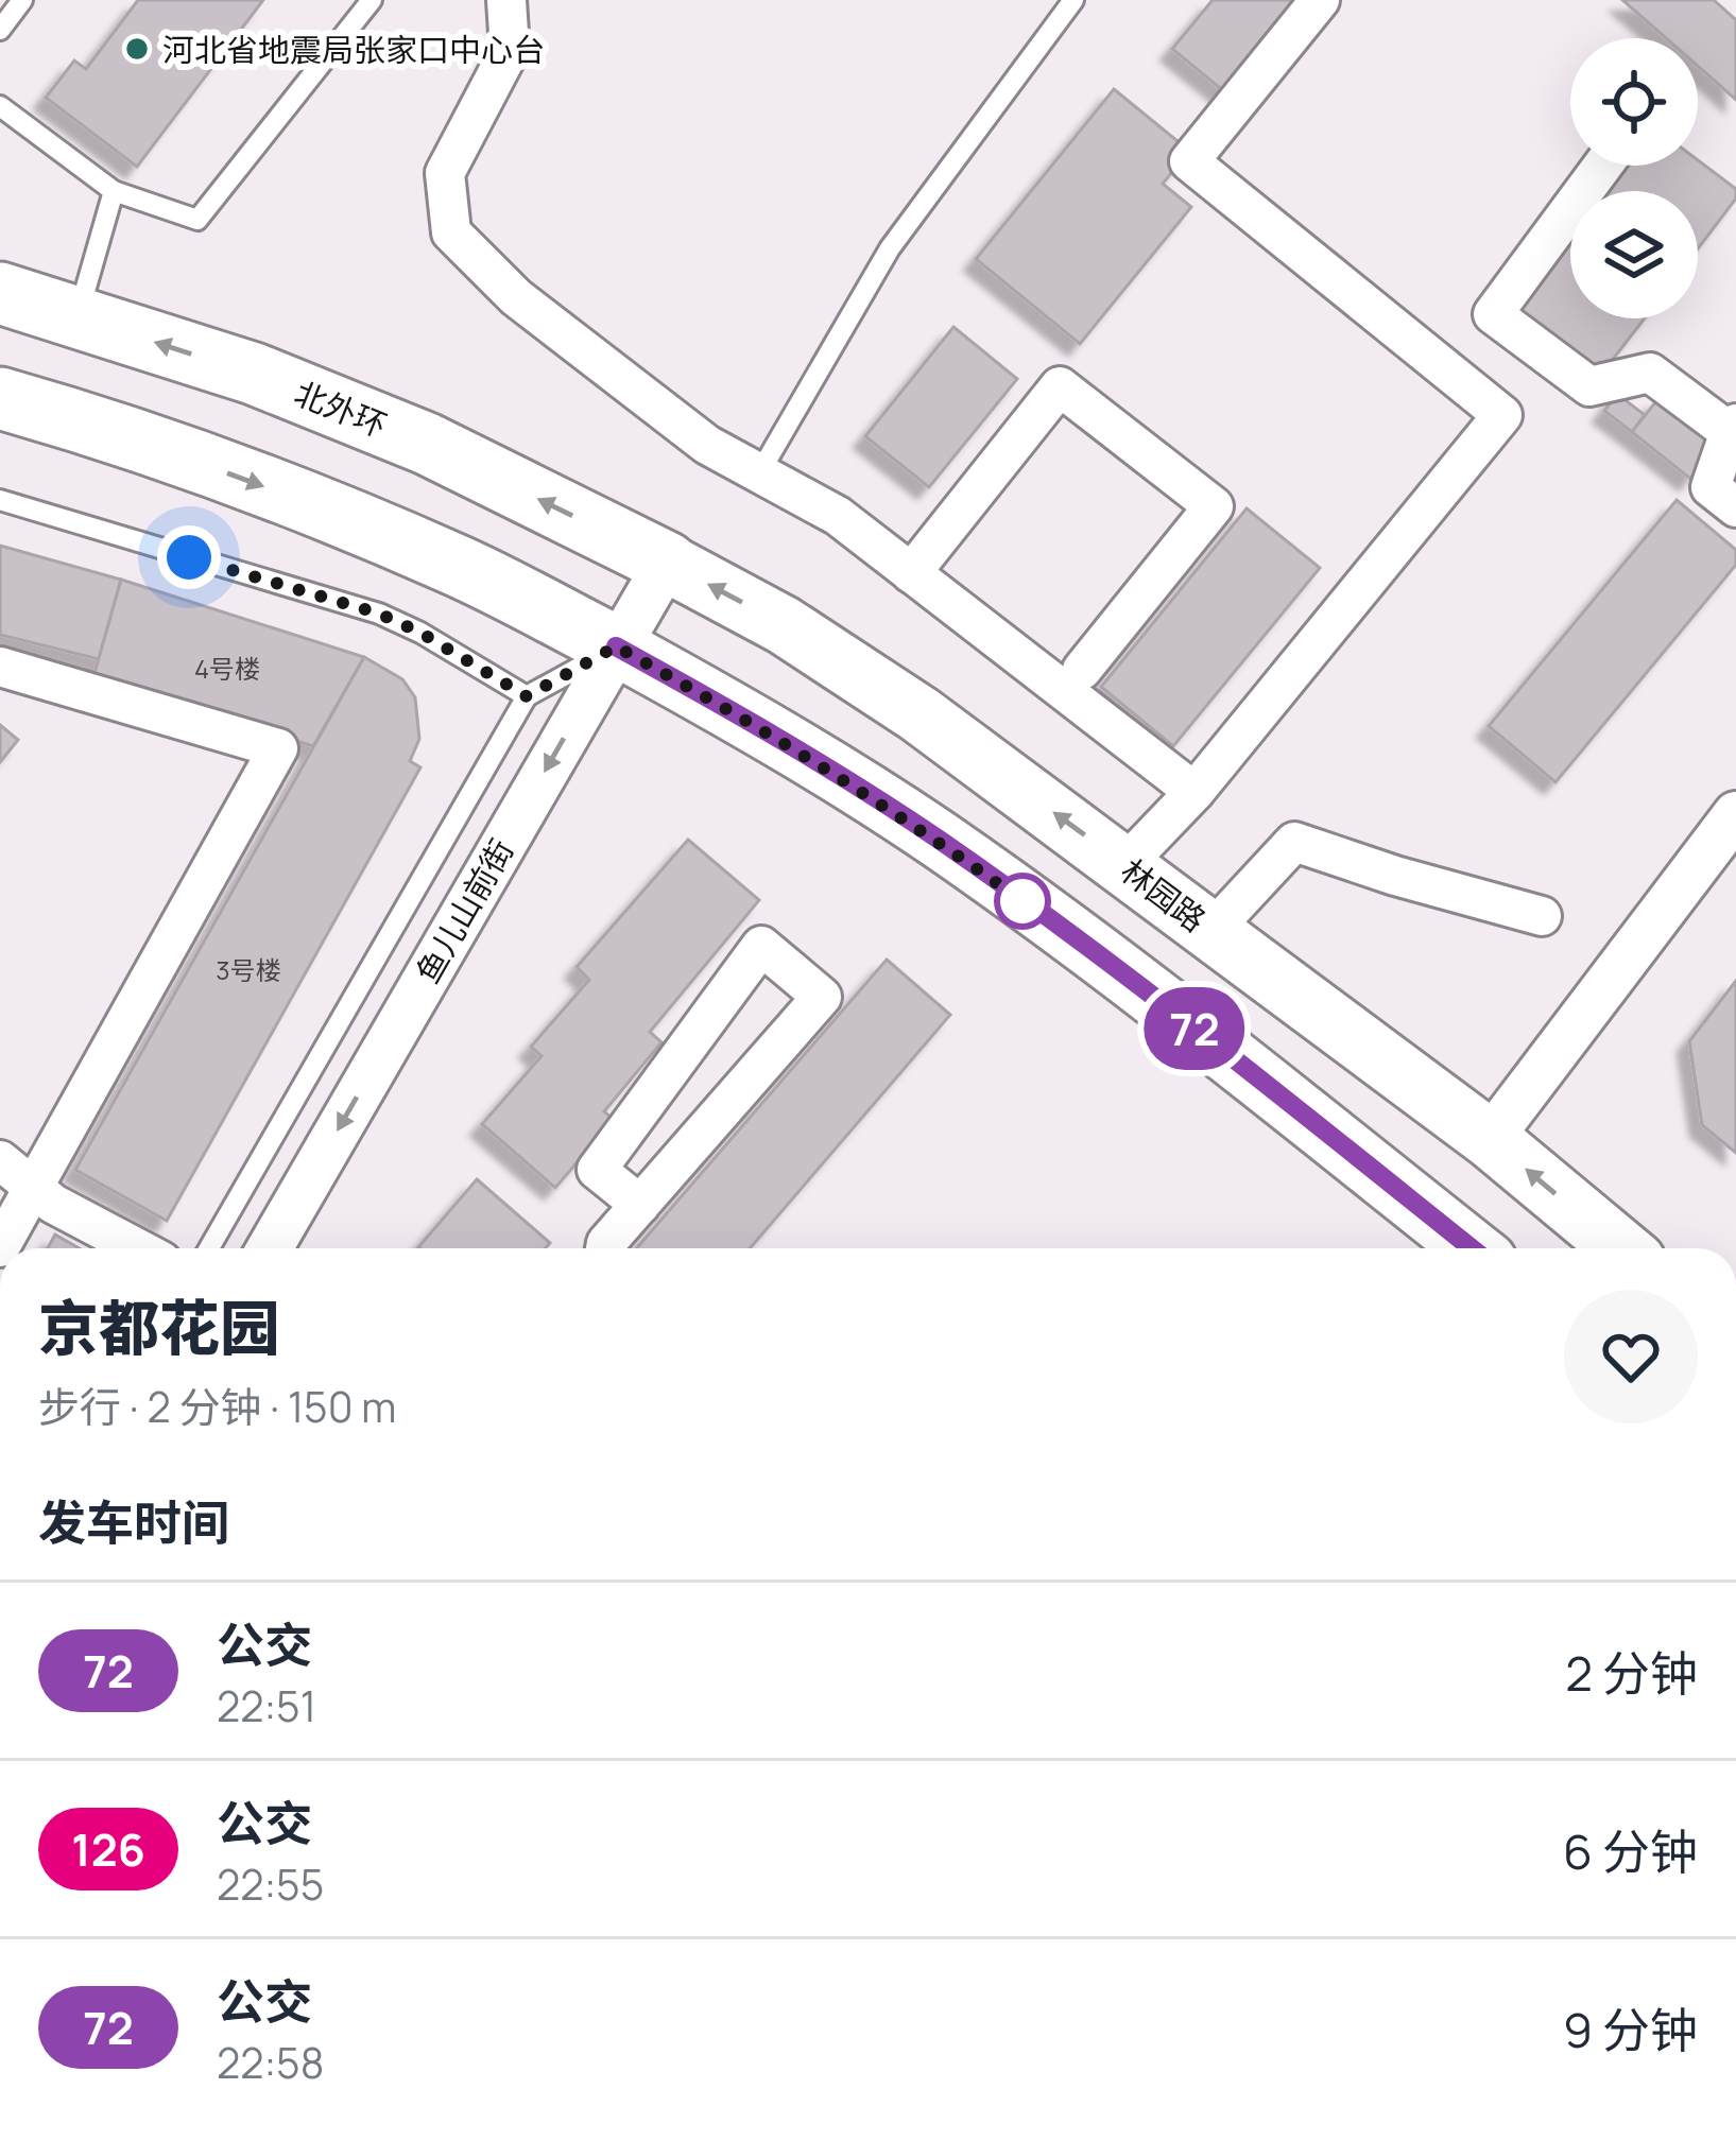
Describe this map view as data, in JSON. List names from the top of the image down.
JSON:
{
  "streets": {
    "highway": ["北外环"],
    "main road": ["林园路"],
    "street": ["鱼儿山前街"]
  },
  "crossings": [
    ["北外环", "林园路"],
    ["北外环", "鱼儿山前街"],
    ["林园路", "鱼儿山前街"]
  ],
  "one_way": ["鱼儿山前街"],
  "places": ["河北省地震局张家口中心台"],
  "lines": ["bus line 72"],
  "house_numbers": ["4号楼", "3号楼"],
  "page": {
    "on_map": "72",
    "heading": [
      ["京都花园", "步行 · 2 分钟 · 150 m"],
      "发车时间"
    ],
    "list": [
      {
        "mark": "72",
        "name": "公交",
        "note": "22:51",
        "value": "2 分钟"
      },
      {
        "mark": "126",
        "name": "公交",
        "note": "22:55",
        "value": "6 分钟"
      },
      {
        "mark": "72",
        "name": "公交",
        "note": "22:58",
        "value": "9 分钟"
      }
    ]
  }
}
